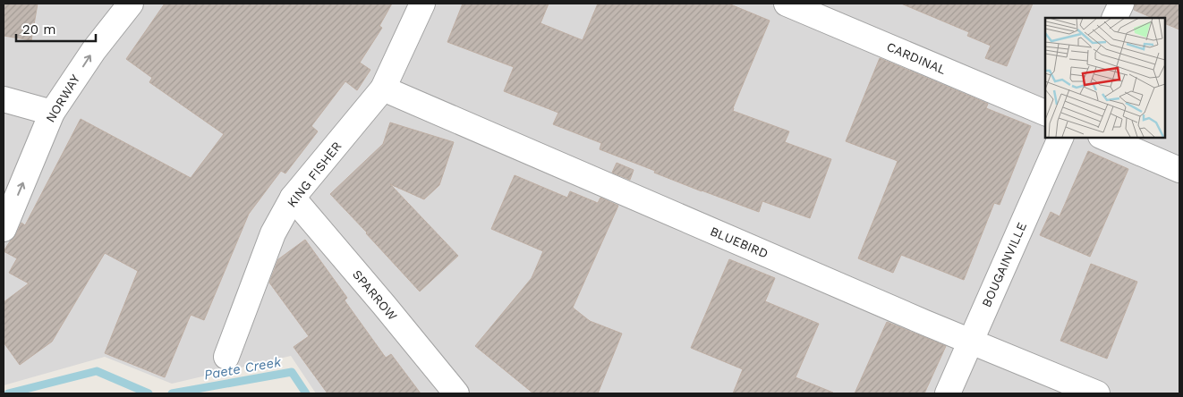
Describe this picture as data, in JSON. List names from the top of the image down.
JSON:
{
  "streets": {
    "street": [
      "CARDINAL",
      "NORWAY",
      "KING FISHER",
      "BLUEBIRD",
      "BOUGAINVILLE",
      "SPARROW"
    ]
  },
  "crossings": [
    ["KING FISHER", "BLUEBIRD"],
    ["KING FISHER", "SPARROW"],
    ["BLUEBIRD", "BOUGAINVILLE"]
  ],
  "one_way": ["NORWAY"],
  "water": ["Paete Creek"],
  "scale_bar": "20 m"
}
